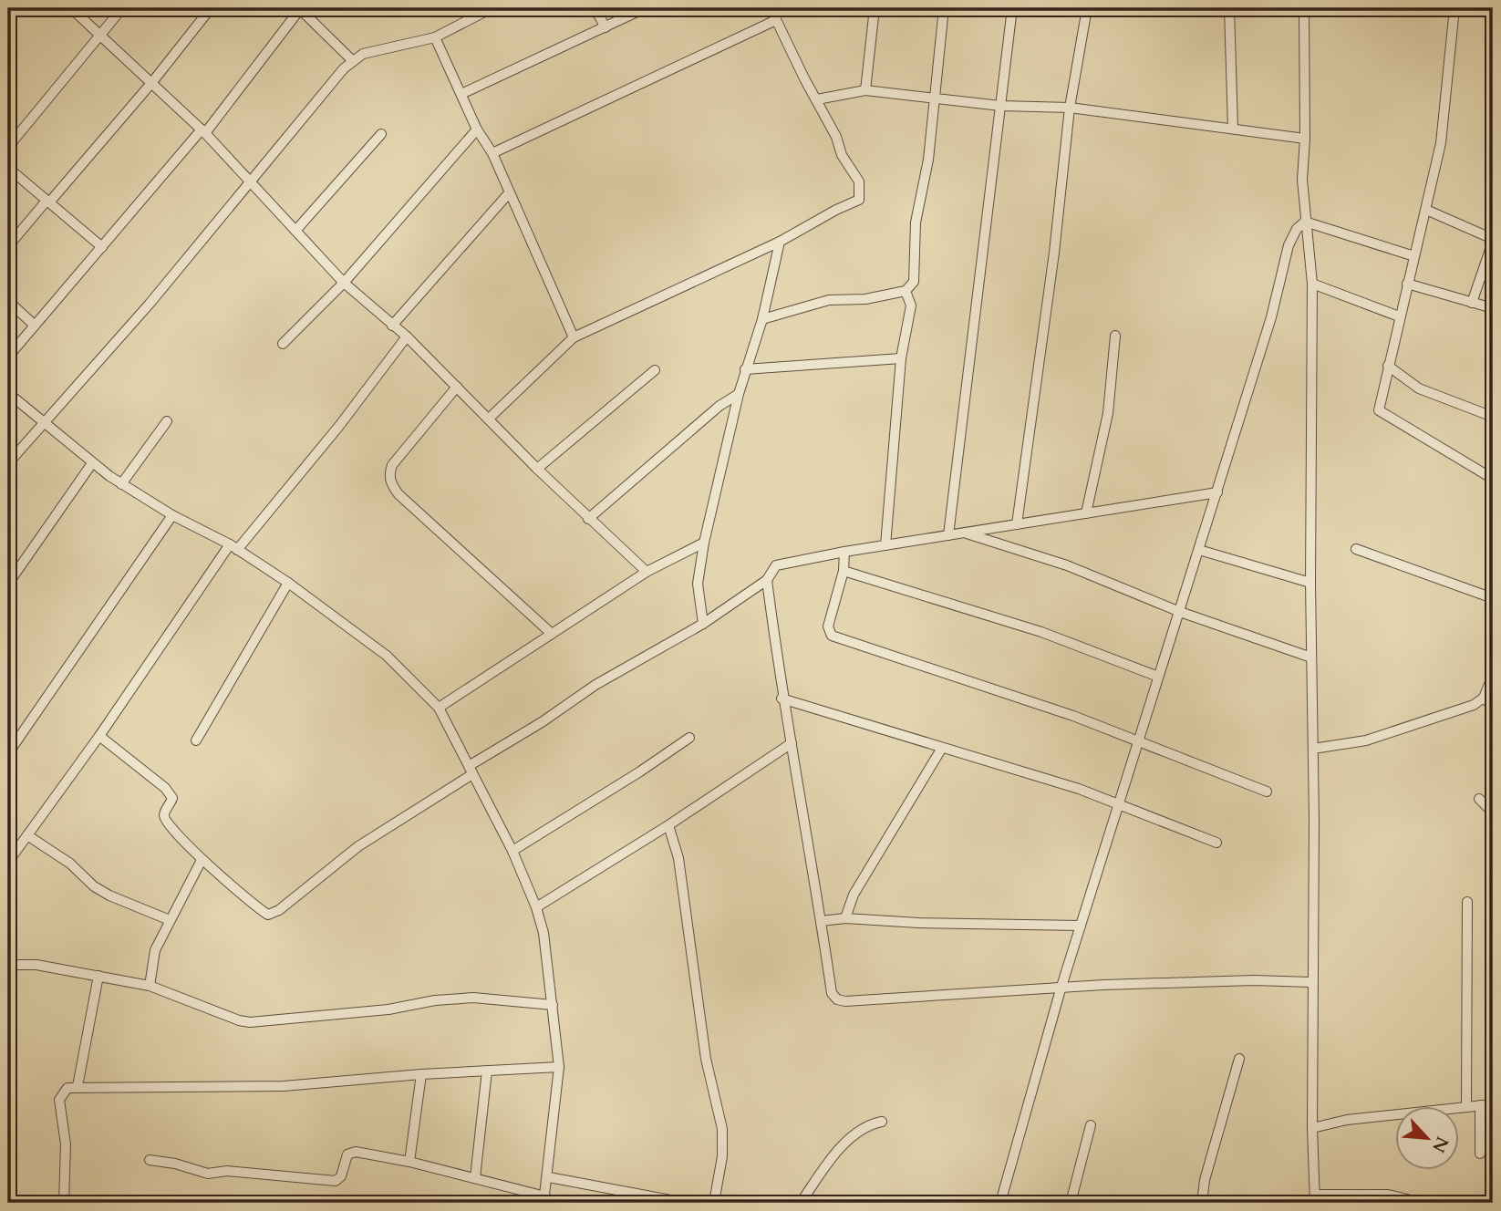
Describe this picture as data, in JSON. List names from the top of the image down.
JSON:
{
  "north": "bottom right"
}
